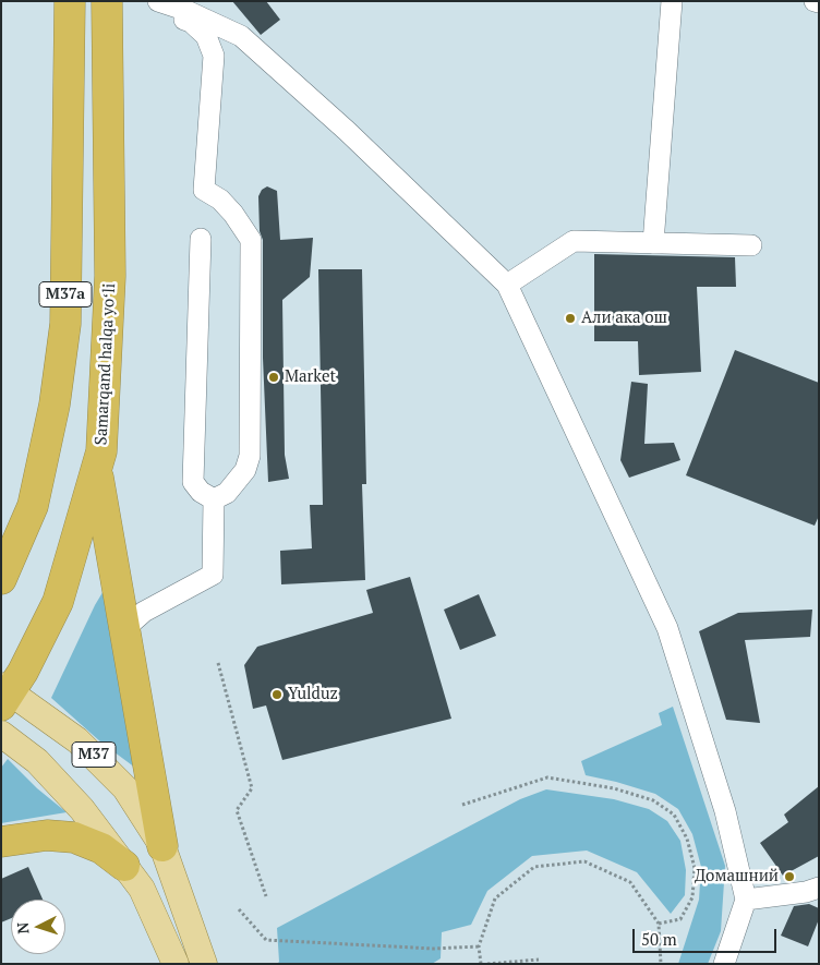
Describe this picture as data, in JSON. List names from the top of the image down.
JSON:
{
  "streets": {
    "highway": ["M37a", "Samarqand halqa yoʻli"],
    "main road": ["M37"]
  },
  "crossings": [
    ["Samarqand halqa yoʻli", "M37"]
  ],
  "places": [
    "Али ака ош",
    "Market",
    "Yulduz",
    "Домашний"
  ],
  "scale_bar": "50 m",
  "north": "left"
}
